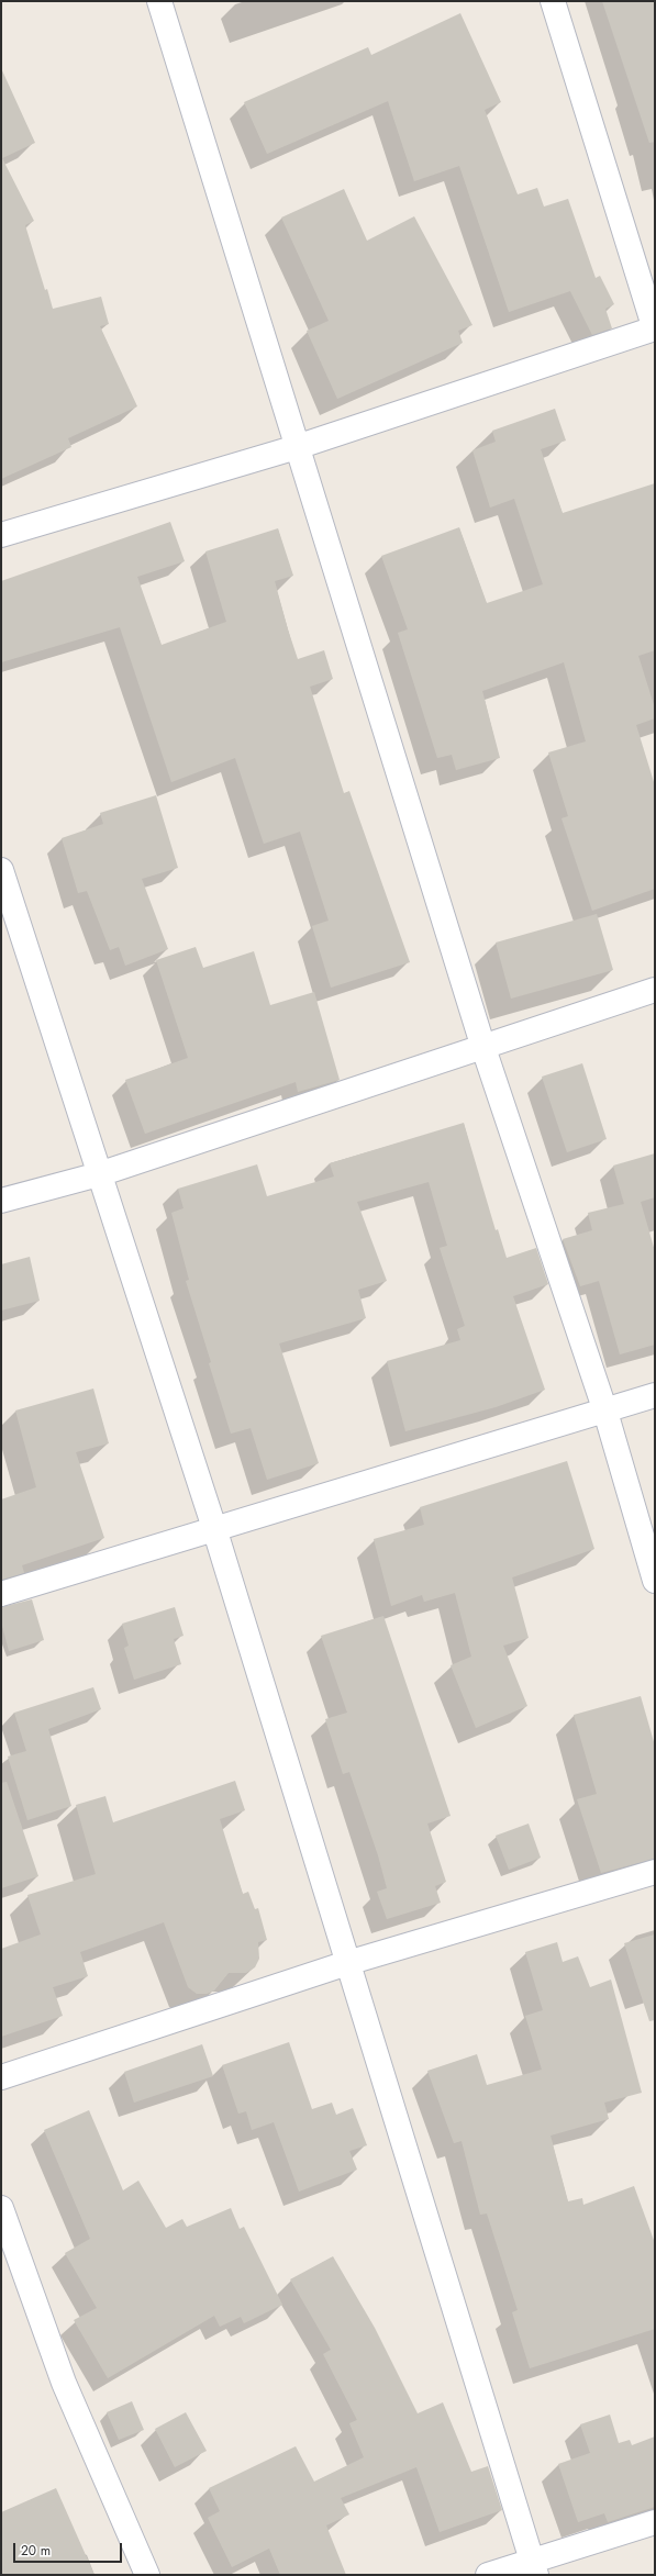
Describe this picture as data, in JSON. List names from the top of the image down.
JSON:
{
  "scale_bar": "20 m"
}
